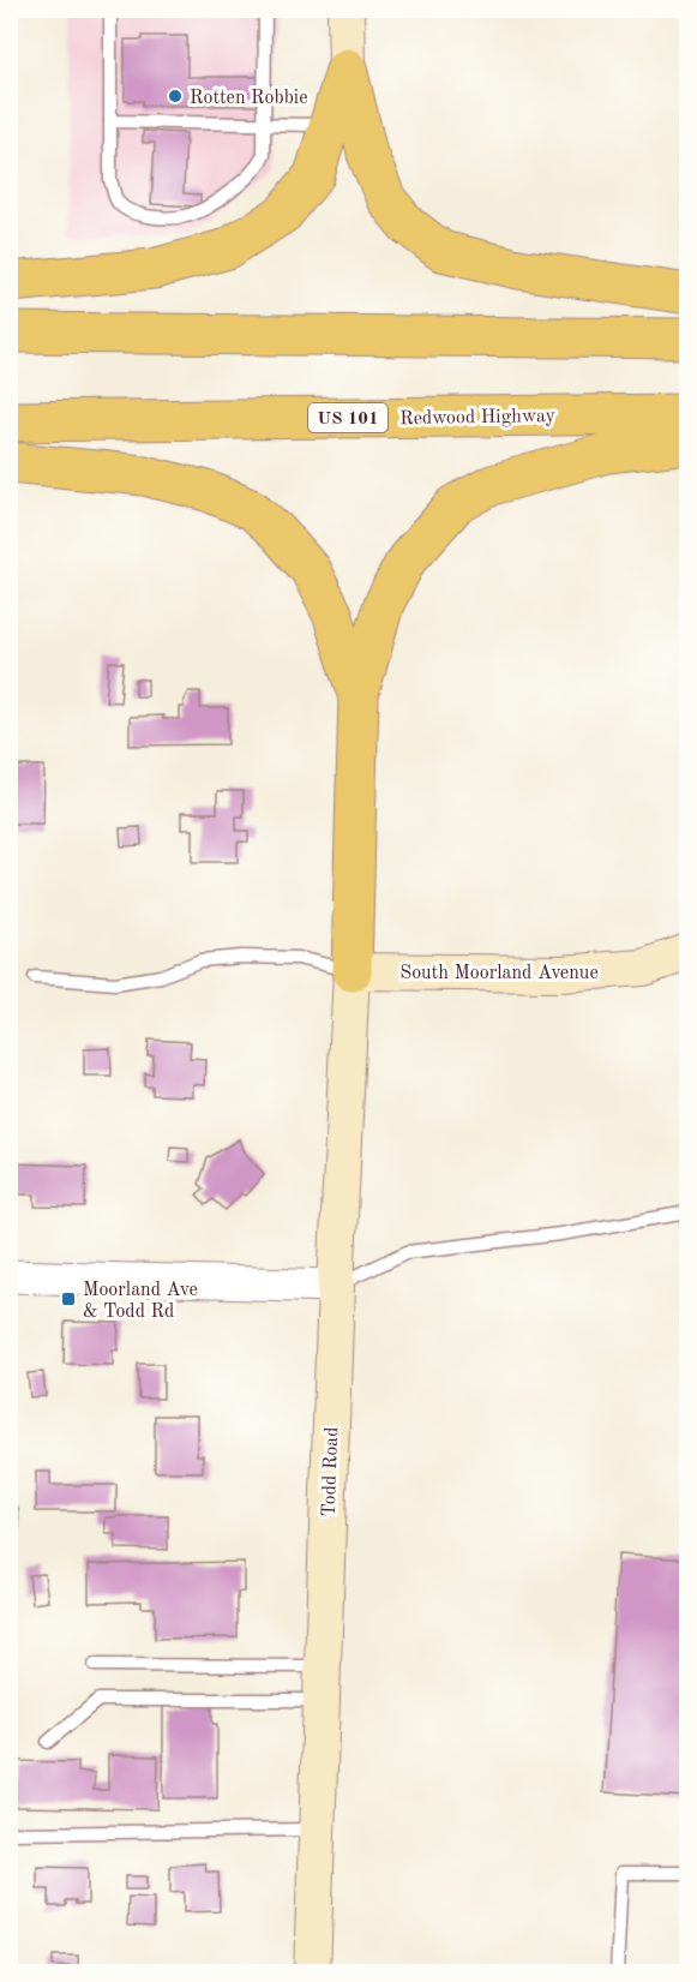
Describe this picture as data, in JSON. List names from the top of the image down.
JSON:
{
  "streets": {
    "highway": ["Redwood Highway", "US 101"],
    "main road": ["South Moorland Avenue", "Todd Road"]
  },
  "crossings": [
    ["South Moorland Avenue", "Todd Road"]
  ],
  "places": {
    "other": ["Rotten Robbie"],
    "transit": ["Moorland Ave & Todd Rd"]
  }
}
